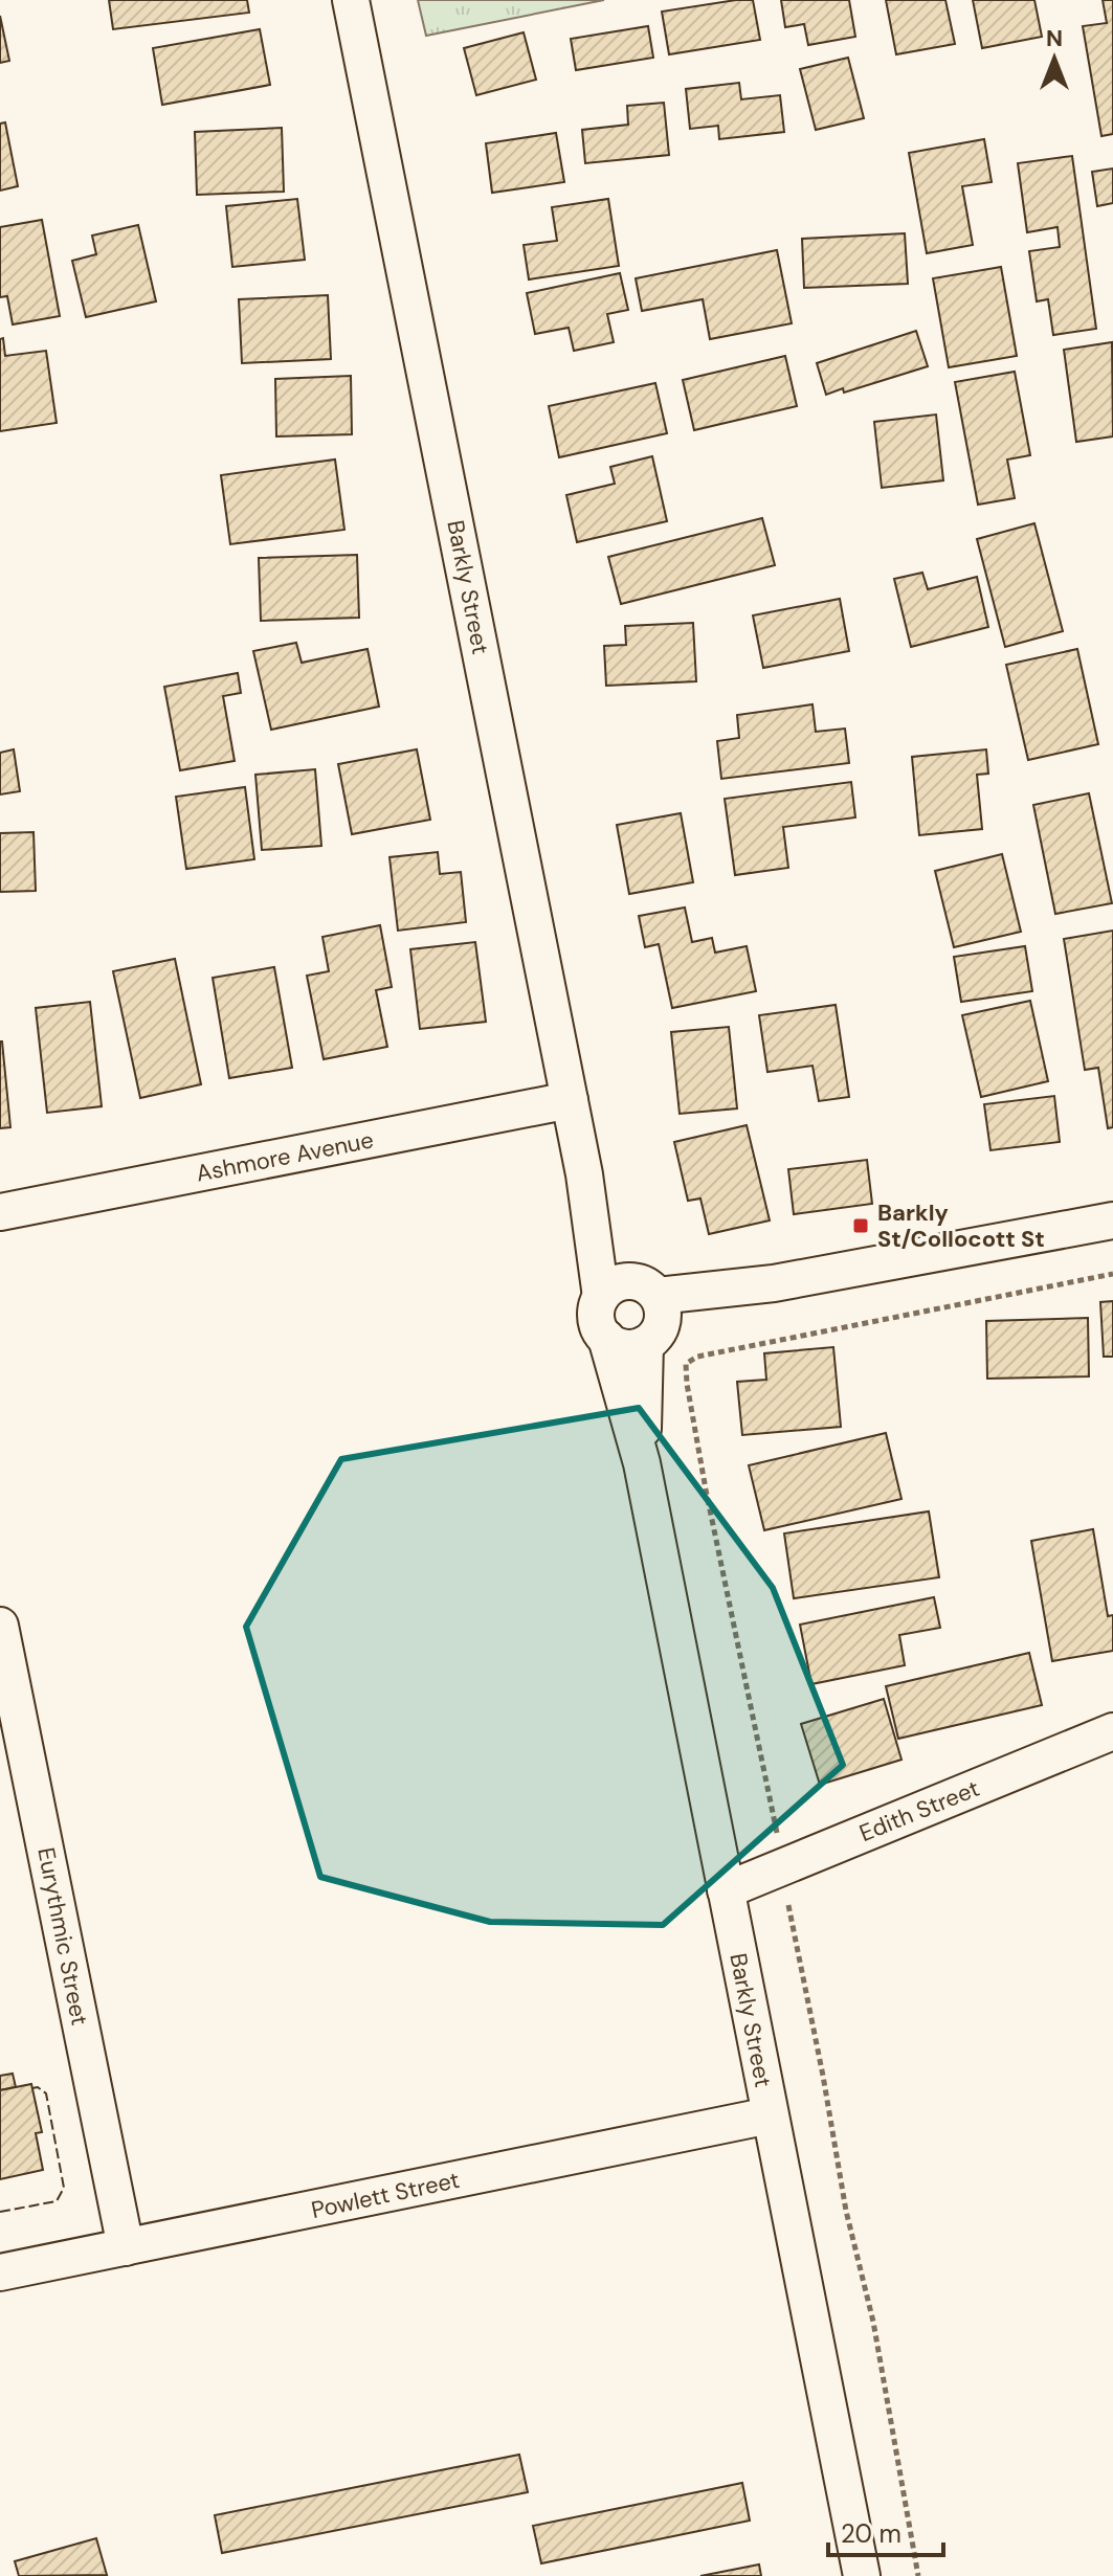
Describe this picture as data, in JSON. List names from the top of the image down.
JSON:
{
  "streets": {
    "street": [
      "Barkly Street",
      "Ashmore Avenue",
      "Edith Street",
      "Eurythmic Street",
      "Powlett Street"
    ]
  },
  "crossings": [
    ["Barkly Street", "Ashmore Avenue"],
    ["Barkly Street", "Edith Street"],
    ["Barkly Street", "Powlett Street"],
    ["Eurythmic Street", "Powlett Street"]
  ],
  "places": {
    "transit": ["Barkly St/Collocott St"]
  },
  "scale_bar": "20 m",
  "north": "top"
}
